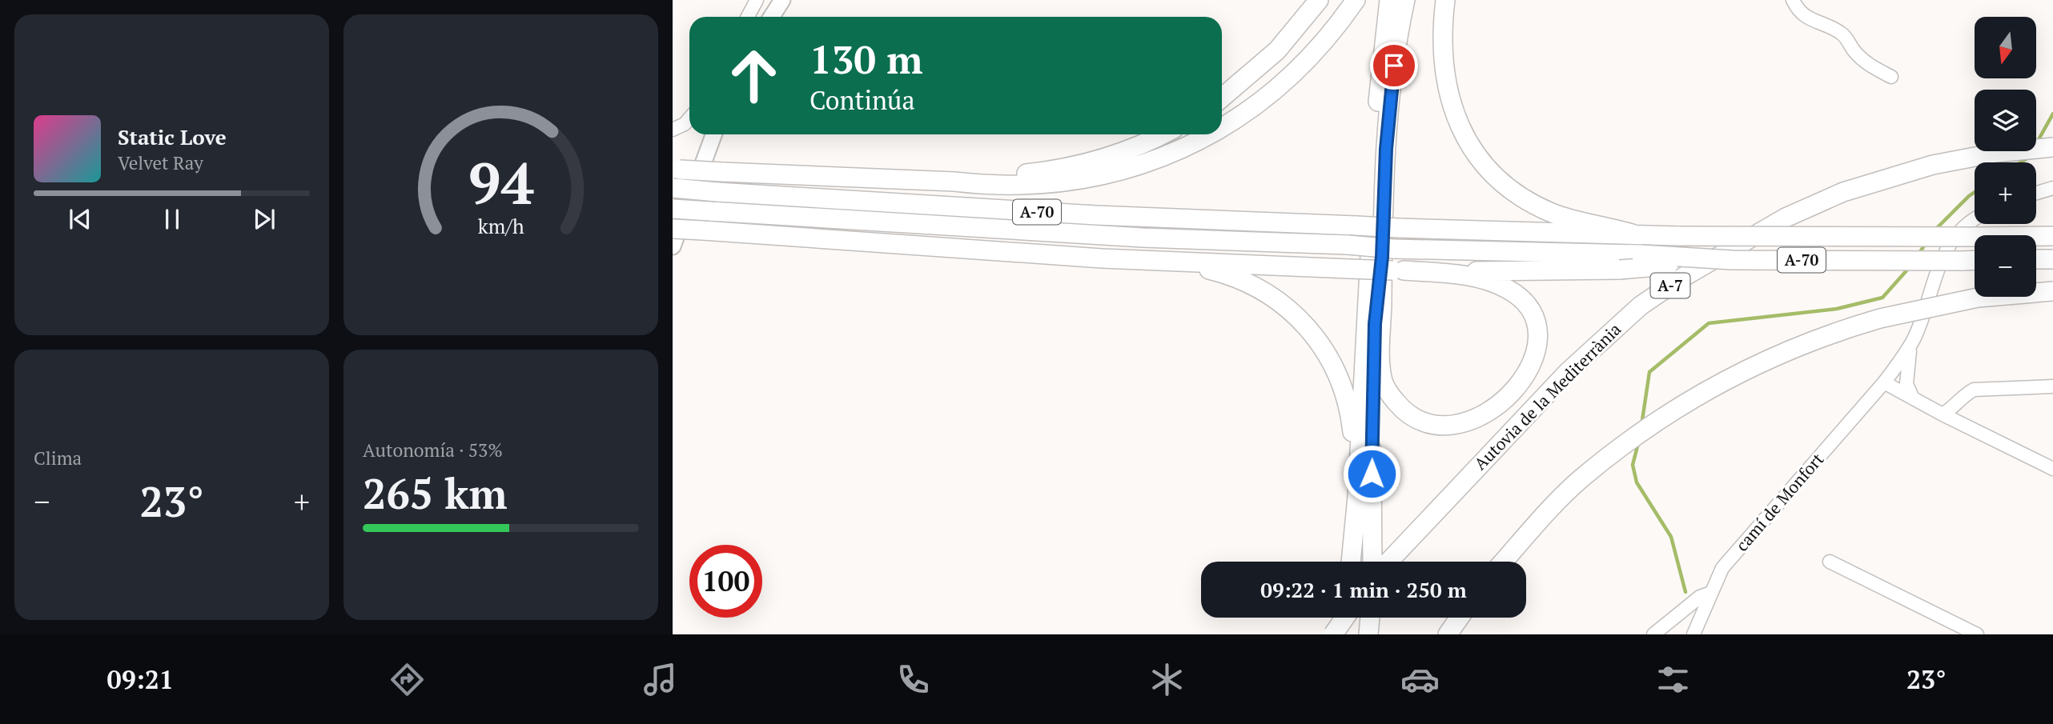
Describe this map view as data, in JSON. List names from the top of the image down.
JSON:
{
  "streets": {
    "highway": ["A-70", "A-7", "Autovia de la Mediterrània"],
    "street": ["camí de Monfort"]
  },
  "north": "bottom",
  "page": {
    "map_buttons": ["+", "−"],
    "turn": ["130 m", "Continúa"],
    "song": ["Static Love", "Velvet Ray"],
    "tile": [
      "Clima",
      ["Autonomía · 53%", "265 km"]
    ],
    "heat": ["−", "23°", "+"],
    "limit": "100",
    "trip": "09:22 · 1 min · 250 m",
    "tabs": ["09:21", "23°"],
    "gauge": ["94", "km/h"]
  }
}
